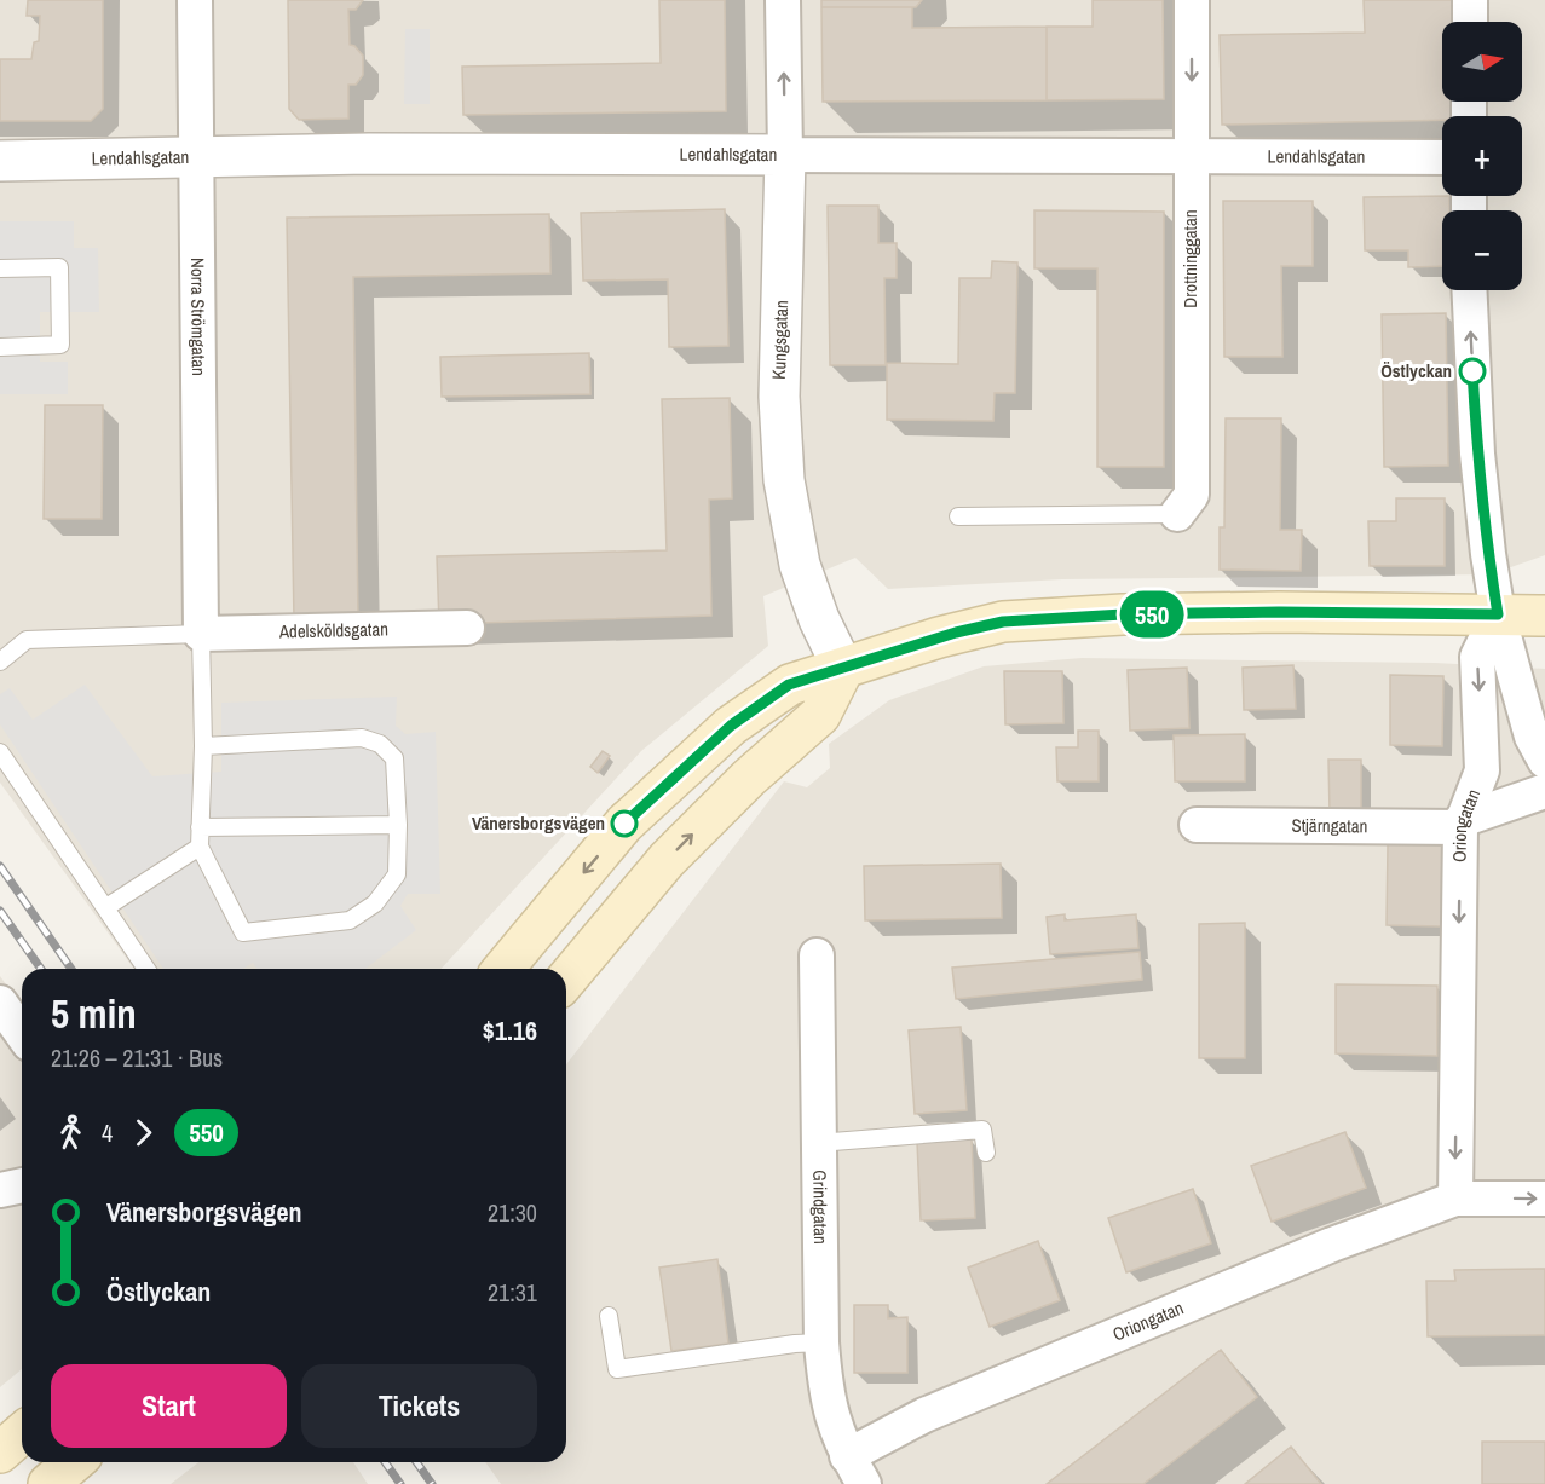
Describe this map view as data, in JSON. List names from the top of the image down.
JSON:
{
  "streets": {
    "street": [
      "Lendahlsgatan",
      "Drottninggatan",
      "Norra Strömgatan",
      "Kungsgatan",
      "Adelsköldsgatan",
      "Stjärngatan",
      "Oriongatan",
      "Grindgatan"
    ]
  },
  "crossings": [
    ["Lendahlsgatan", "Drottninggatan"],
    ["Lendahlsgatan", "Norra Strömgatan"],
    ["Lendahlsgatan", "Kungsgatan"],
    ["Norra Strömgatan", "Adelsköldsgatan"],
    ["Stjärngatan", "Oriongatan"],
    ["Oriongatan", "Grindgatan"]
  ],
  "one_way": ["Oriongatan"],
  "places": ["Östlyckan", "Vänersborgsvägen"],
  "lines": ["bus line 550"],
  "north": "right",
  "page": {
    "on_map": "550",
    "map_buttons": ["+", "−"],
    "heading": ["5 min", "21:26 – 21:31 · Bus", "$1.16"],
    "legs": ["4", "550"],
    "list": [
      {
        "name": "Vänersborgsvägen",
        "value": "21:30"
      },
      {
        "name": "Östlyckan",
        "value": "21:31"
      }
    ],
    "buttons": ["Start", "Tickets"]
  }
}
